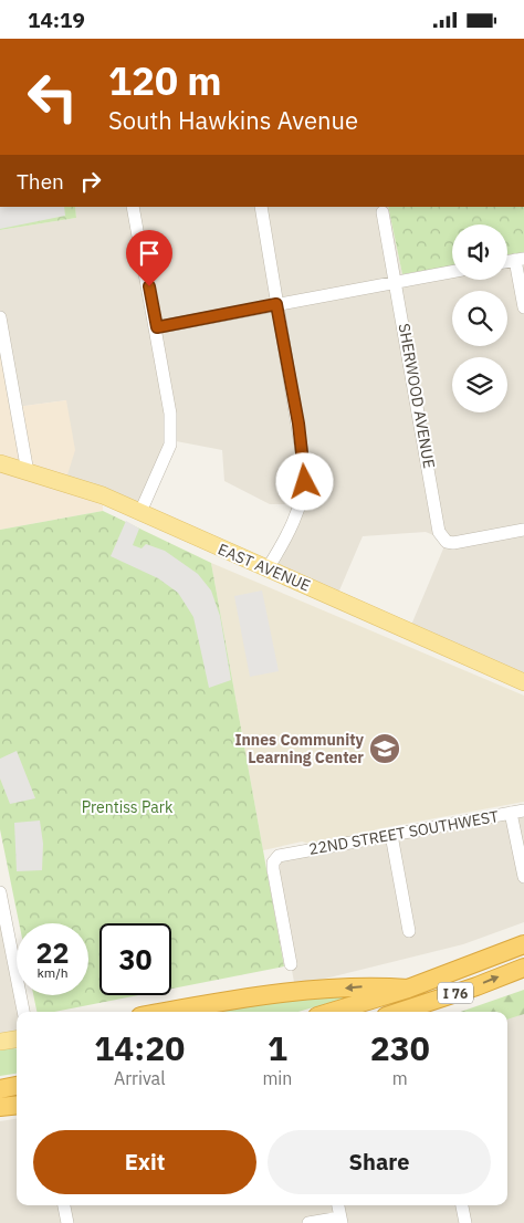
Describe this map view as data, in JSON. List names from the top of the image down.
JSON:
{
  "streets": {
    "highway": ["I 76"],
    "main road": ["EAST AVENUE"],
    "street": ["SHERWOOD AVENUE", "22ND STREET SOUTHWEST"]
  },
  "parks": ["Prentiss Park"],
  "places": {
    "school or university": ["Innes Community Learning Center"]
  },
  "page": {
    "status": "14:19",
    "turn": ["120 m", "South Hawkins Avenue"],
    "then": "Then",
    "speed": "22 km/h",
    "limit": "30",
    "eta": [
      "14:20",
      "Arrival",
      "1",
      "min",
      "230",
      "m"
    ],
    "buttons": ["Exit", "Share"]
  }
}
